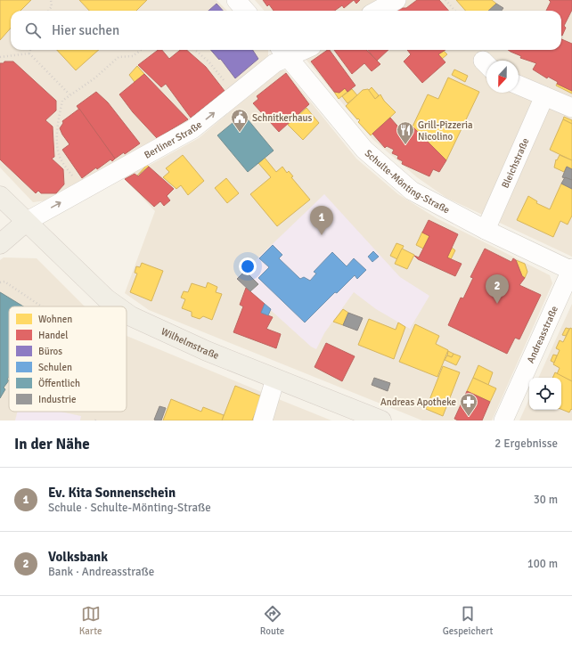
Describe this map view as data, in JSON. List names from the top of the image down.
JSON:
{
  "streets": {
    "main road": ["Wilhelmstraße"],
    "street": [
      "Berliner Straße",
      "Bleichstraße",
      "Schulte-Mönting-Straße",
      "Andreasstraße"
    ]
  },
  "crossings": [
    ["Berliner Straße", "Schulte-Mönting-Straße"],
    ["Berliner Straße", "Wilhelmstraße"],
    ["Bleichstraße", "Schulte-Mönting-Straße"],
    ["Schulte-Mönting-Straße", "Andreasstraße"]
  ],
  "one_way": ["Berliner Straße"],
  "places": {
    "public building": ["Schnitkerhaus"],
    "restaurant": ["Grill-Pizzeria Nicolino"],
    "pharmacy": ["Andreas Apotheke"]
  },
  "legend": [
    "Wohnen",
    "Handel",
    "Büros",
    "Schulen",
    "Öffentlich",
    "Industrie"
  ],
  "north": "bottom",
  "page": {
    "search": "Hier suchen",
    "pins": ["1", "2"],
    "heading": ["In der Nähe", "2 Ergebnisse"],
    "list": [
      {
        "mark": "1",
        "name": "Ev. Kita Sonnenschein",
        "note": "Schule · Schulte-Mönting-Straße",
        "value": "30 m"
      },
      {
        "mark": "2",
        "name": "Volksbank",
        "note": "Bank · Andreasstraße",
        "value": "100 m"
      }
    ],
    "nav": ["Karte", "Route", "Gespeichert"]
  }
}
